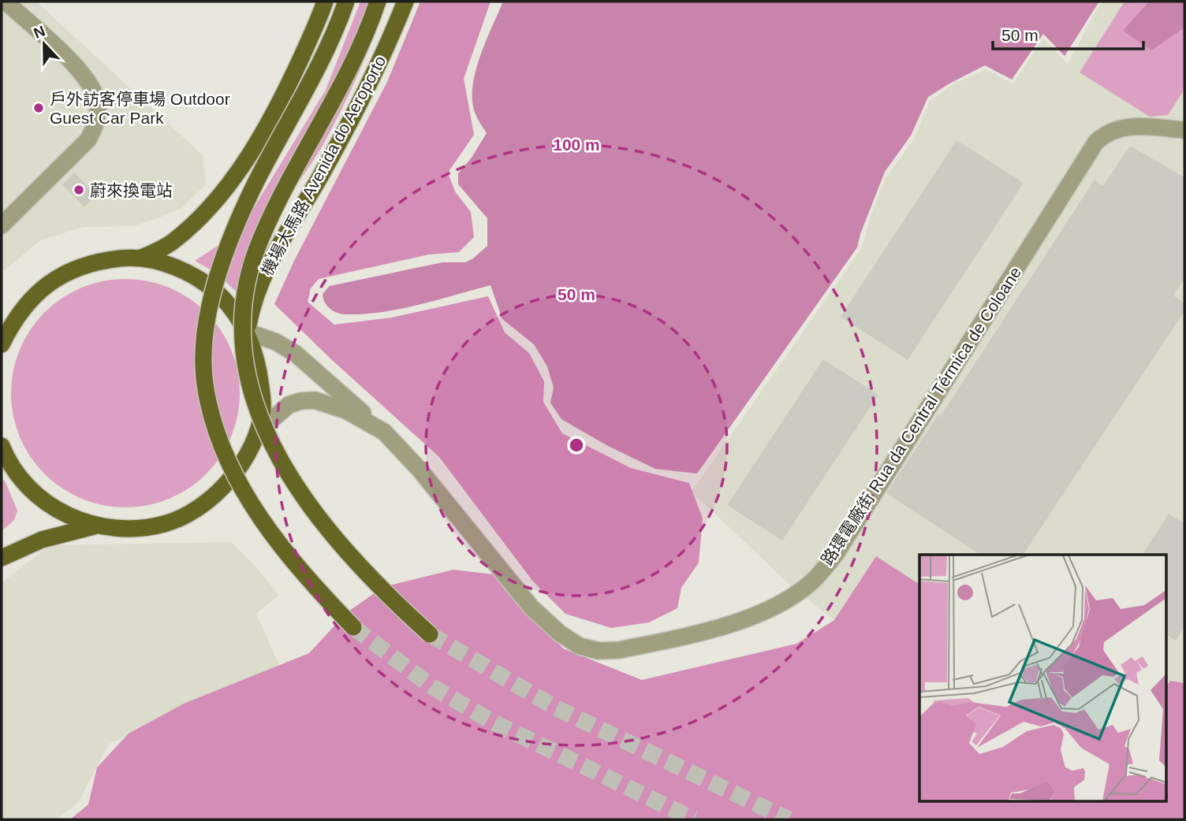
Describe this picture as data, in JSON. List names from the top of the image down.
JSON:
{
  "streets": {
    "main road": ["機場大馬路 Avenida do Aeroporto"],
    "street": ["路環電廠街 Rua da Central Térmica de Coloane"]
  },
  "places": ["戶外訪客停車場 Outdoor Guest Car Park", "蔚來換電站"],
  "scale_bar": "50 m",
  "north": "top",
  "rings": ["100 m", "50 m"]
}
